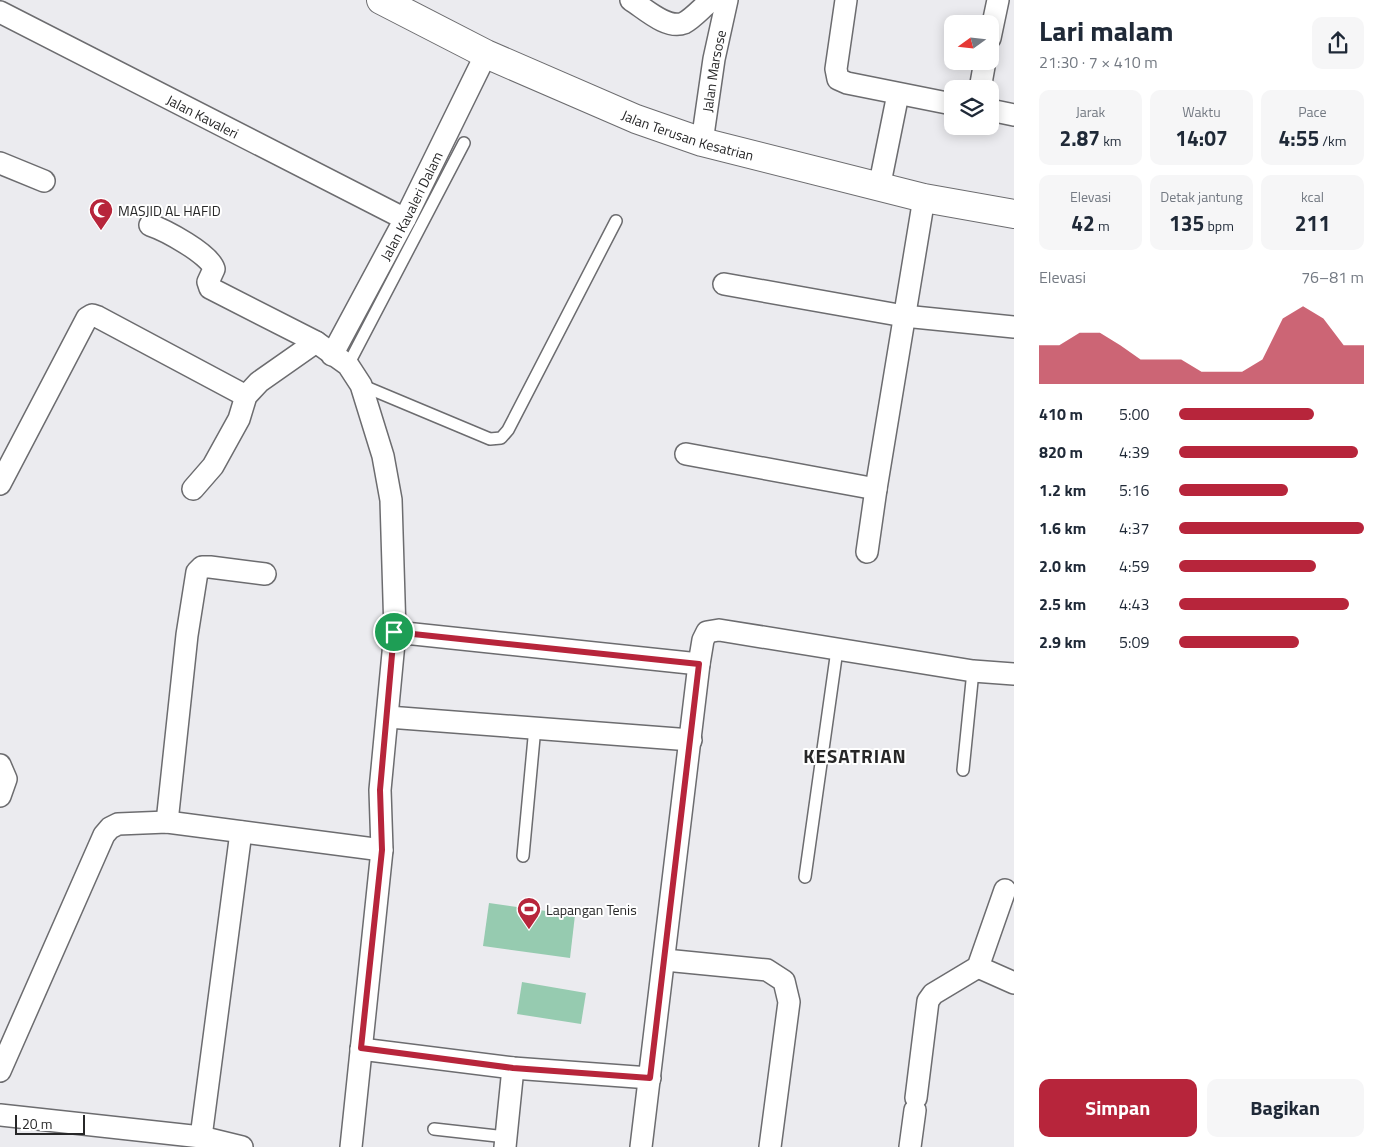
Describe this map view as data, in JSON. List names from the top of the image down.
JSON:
{
  "streets": {
    "street": [
      "Jalan Marsose",
      "Jalan Kavaleri",
      "Jalan Terusan Kesatrian",
      "Jalan Kavaleri Dalam"
    ]
  },
  "crossings": [
    ["Jalan Marsose", "Jalan Terusan Kesatrian"],
    ["Jalan Kavaleri", "Jalan Kavaleri Dalam"],
    ["Jalan Terusan Kesatrian", "Jalan Kavaleri Dalam"]
  ],
  "districts": ["KESATRIAN"],
  "places": {
    "mosque": ["MASJID AL HAFID"],
    "sports": ["Lapangan Tenis"]
  },
  "scale_bar": "20 m",
  "north": "left",
  "page": {
    "heading": ["Lari malam", "21:30 · 7 × 410 m"],
    "stats": [
      ["Jarak", "2.87 km"],
      ["Waktu", "14:07"],
      ["Pace", "4:55 /km"],
      ["Elevasi", "42 m"],
      ["Detak jantung", "135 bpm"],
      ["kcal", "211"]
    ],
    "chart": ["Elevasi", "76–81 m"],
    "list": [
      {
        "name": "410 m",
        "note": "5:00"
      },
      {
        "name": "820 m",
        "note": "4:39"
      },
      {
        "name": "1.2 km",
        "note": "5:16"
      },
      {
        "name": "1.6 km",
        "note": "4:37"
      },
      {
        "name": "2.0 km",
        "note": "4:59"
      },
      {
        "name": "2.5 km",
        "note": "4:43"
      },
      {
        "name": "2.9 km",
        "note": "5:09"
      }
    ],
    "buttons": ["Simpan", "Bagikan"],
    "scale": "20 m"
  }
}
